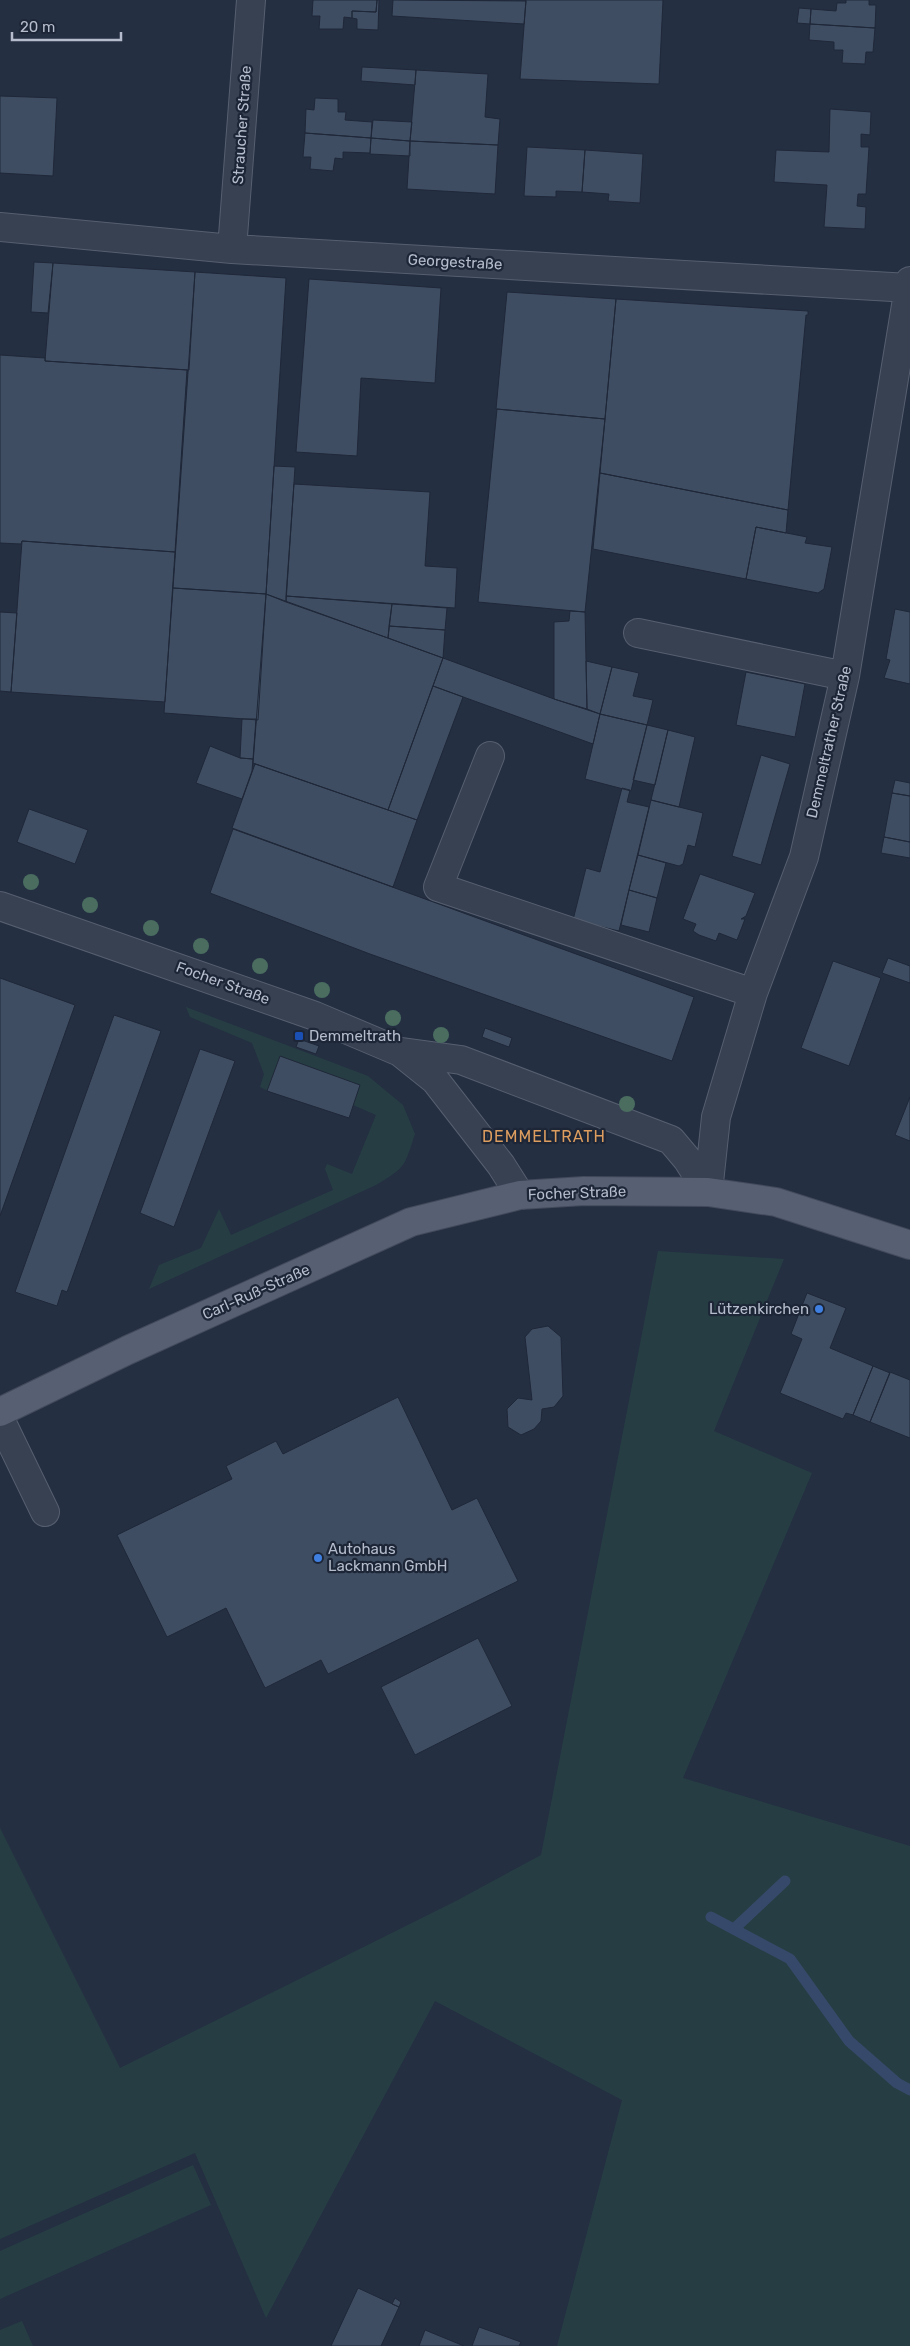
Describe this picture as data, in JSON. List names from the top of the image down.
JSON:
{
  "streets": {
    "main road": ["Focher Straße", "Carl-Ruß-Straße"],
    "street": ["Straucher Straße", "Georgestraße", "Demmeltrather Straße"]
  },
  "crossings": [
    ["Straucher Straße", "Georgestraße"],
    ["Georgestraße", "Demmeltrather Straße"],
    ["Demmeltrather Straße", "Focher Straße"],
    ["Focher Straße", "Carl-Ruß-Straße"]
  ],
  "districts": ["DEMMELTRATH"],
  "places": {
    "transit": ["Demmeltrath"],
    "other": ["Lützenkirchen", "Autohaus Lackmann GmbH"]
  },
  "scale_bar": "20 m"
}
